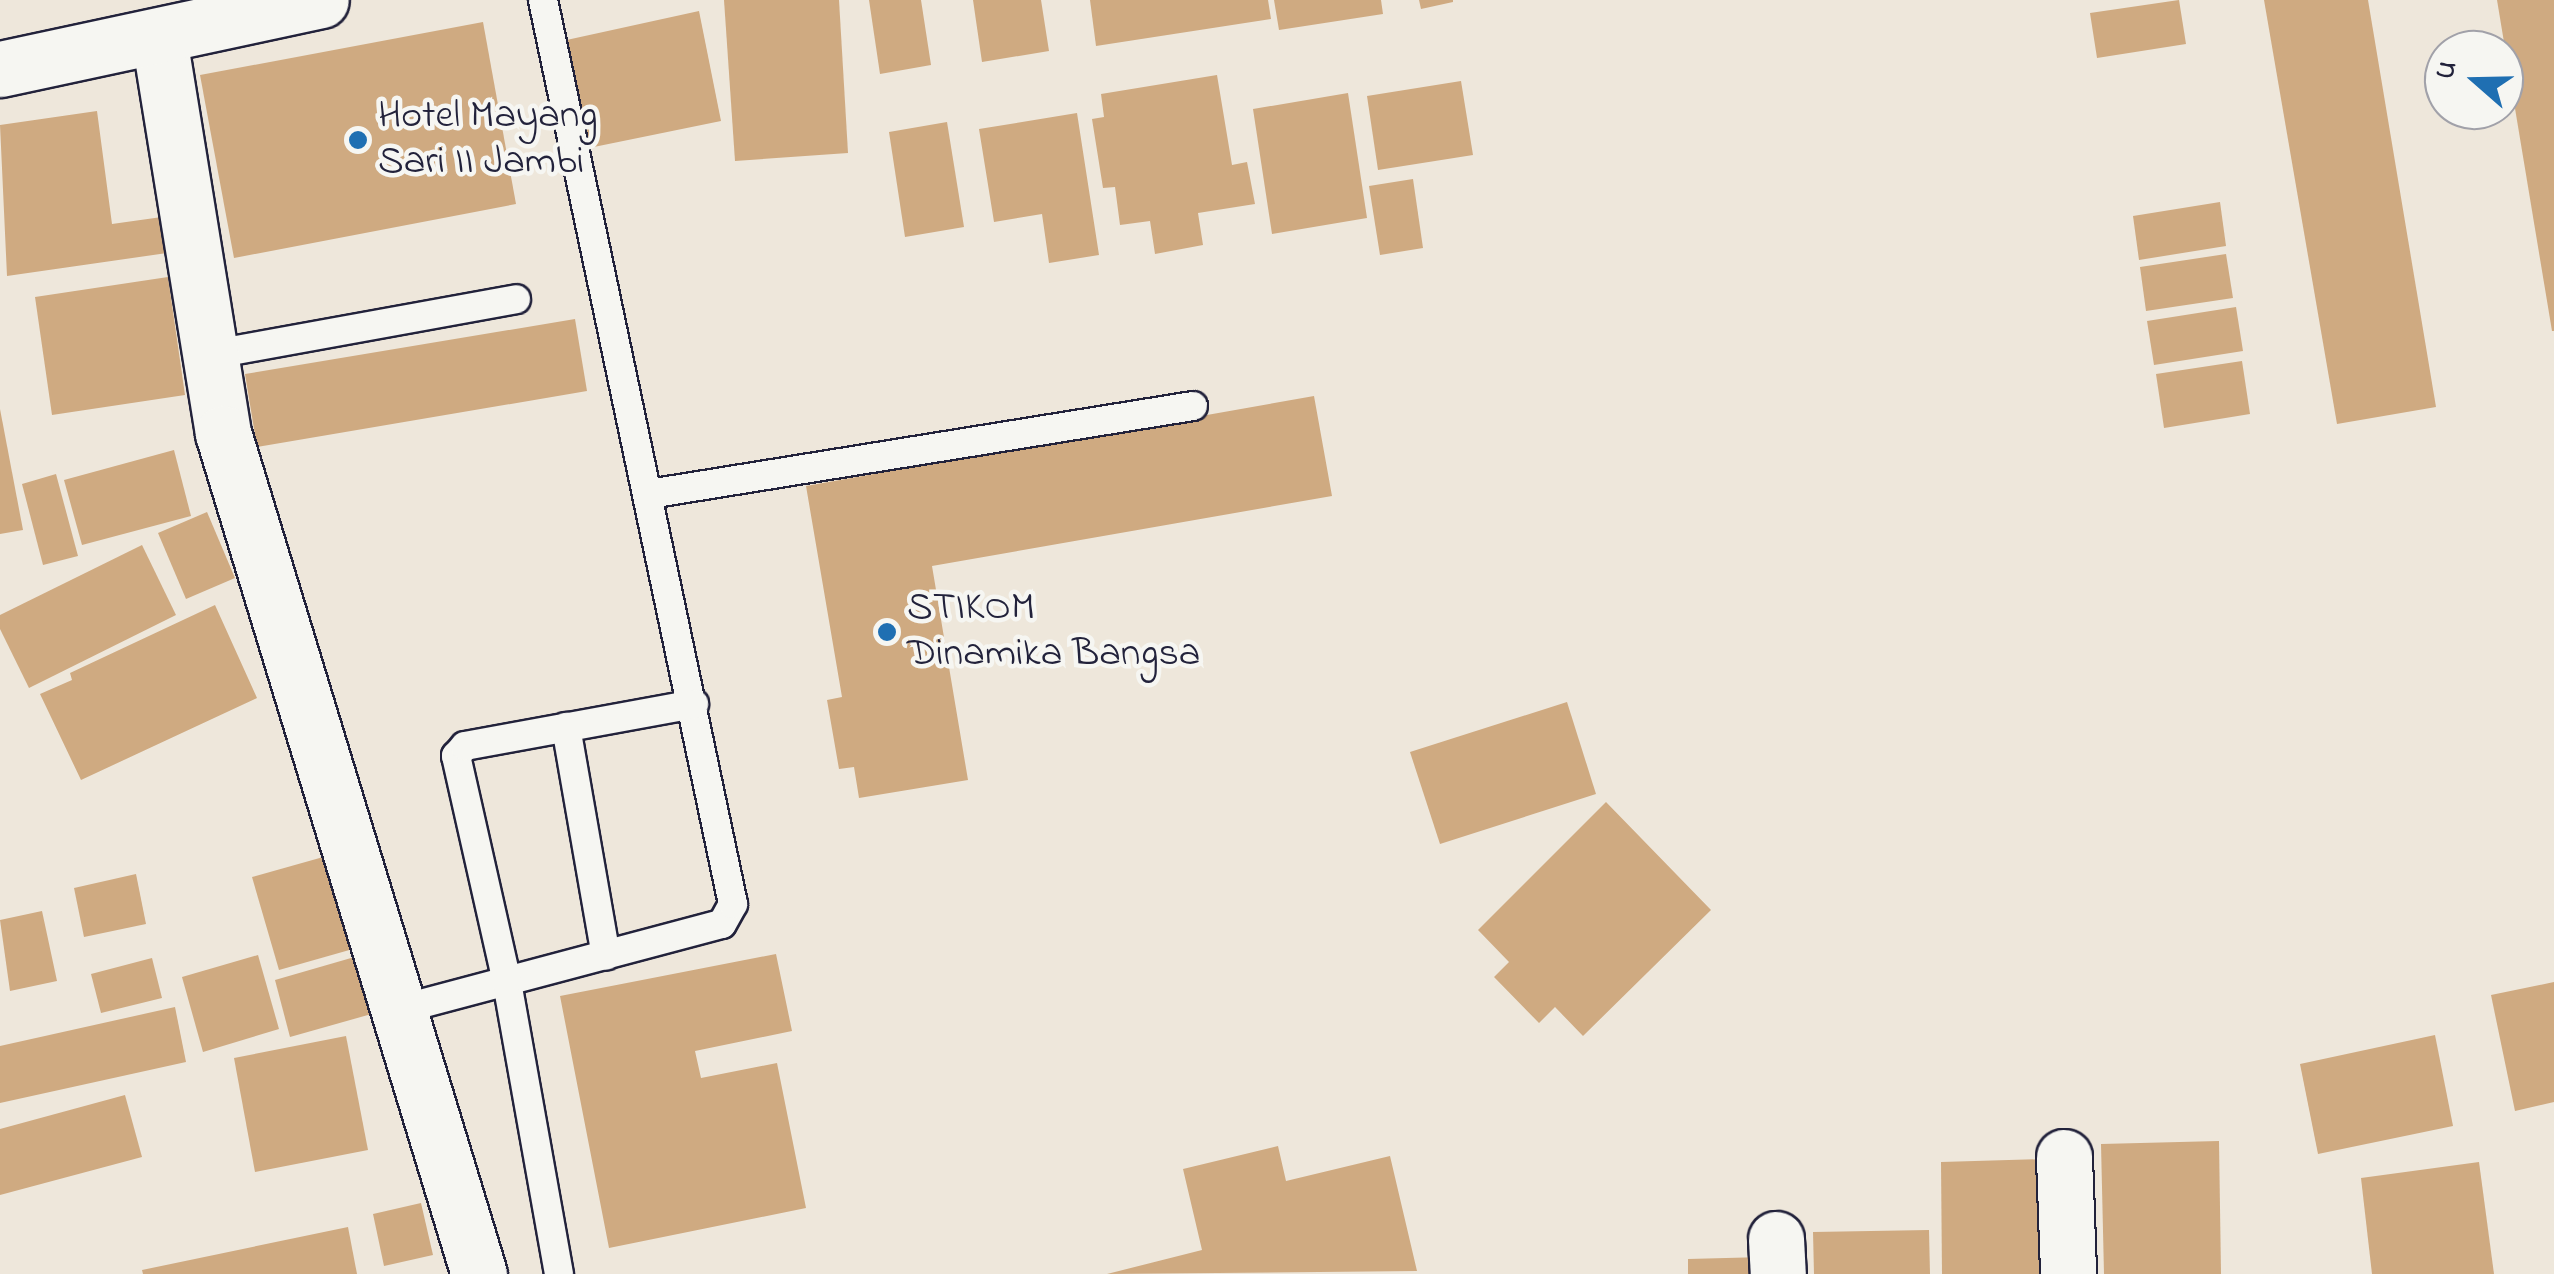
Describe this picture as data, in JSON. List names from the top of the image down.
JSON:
{
  "places": ["Hotel Mayang Sari II Jambi", "STIKOM Dinamika Bangsa"],
  "north": "left"
}
